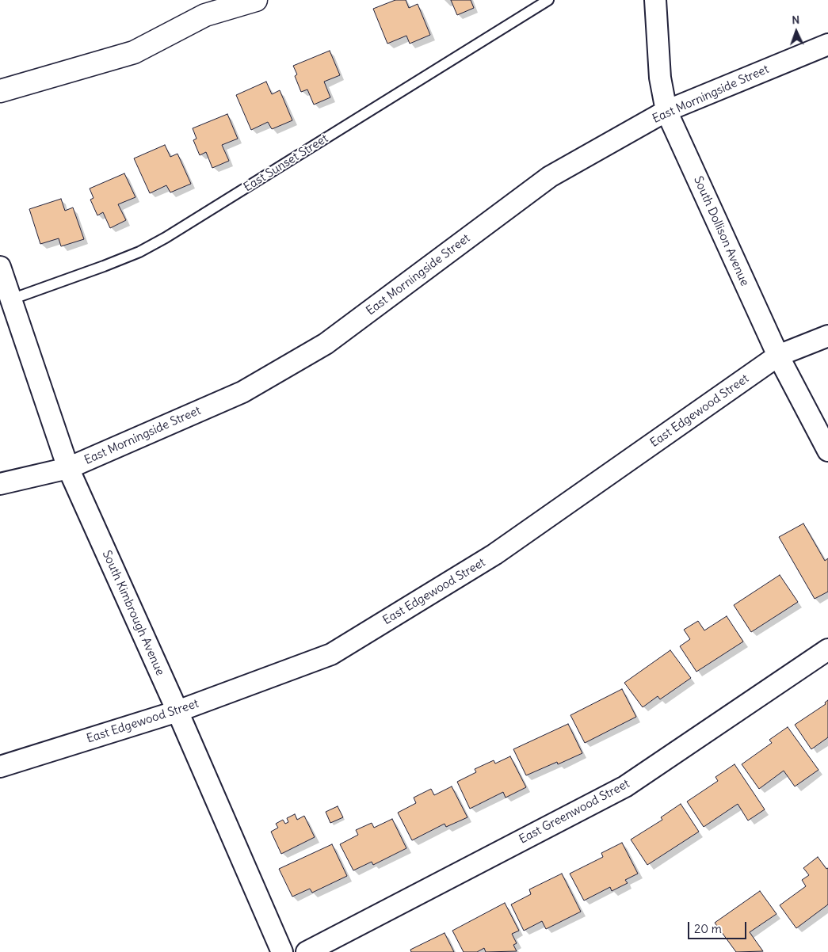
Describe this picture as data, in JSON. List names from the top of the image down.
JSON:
{
  "streets": {
    "street": [
      "East Morningside Street",
      "South Dollison Avenue",
      "East Edgewood Street",
      "South Kimbrough Avenue",
      "East Greenwood Street"
    ],
    "lane": ["East Sunset Street"]
  },
  "crossings": [
    ["East Morningside Street", "South Dollison Avenue"],
    ["East Morningside Street", "South Kimbrough Avenue"],
    ["East Sunset Street", "South Kimbrough Avenue"],
    ["South Dollison Avenue", "East Edgewood Street"],
    ["East Edgewood Street", "South Kimbrough Avenue"]
  ],
  "scale_bar": "20 m",
  "north": "top"
}
